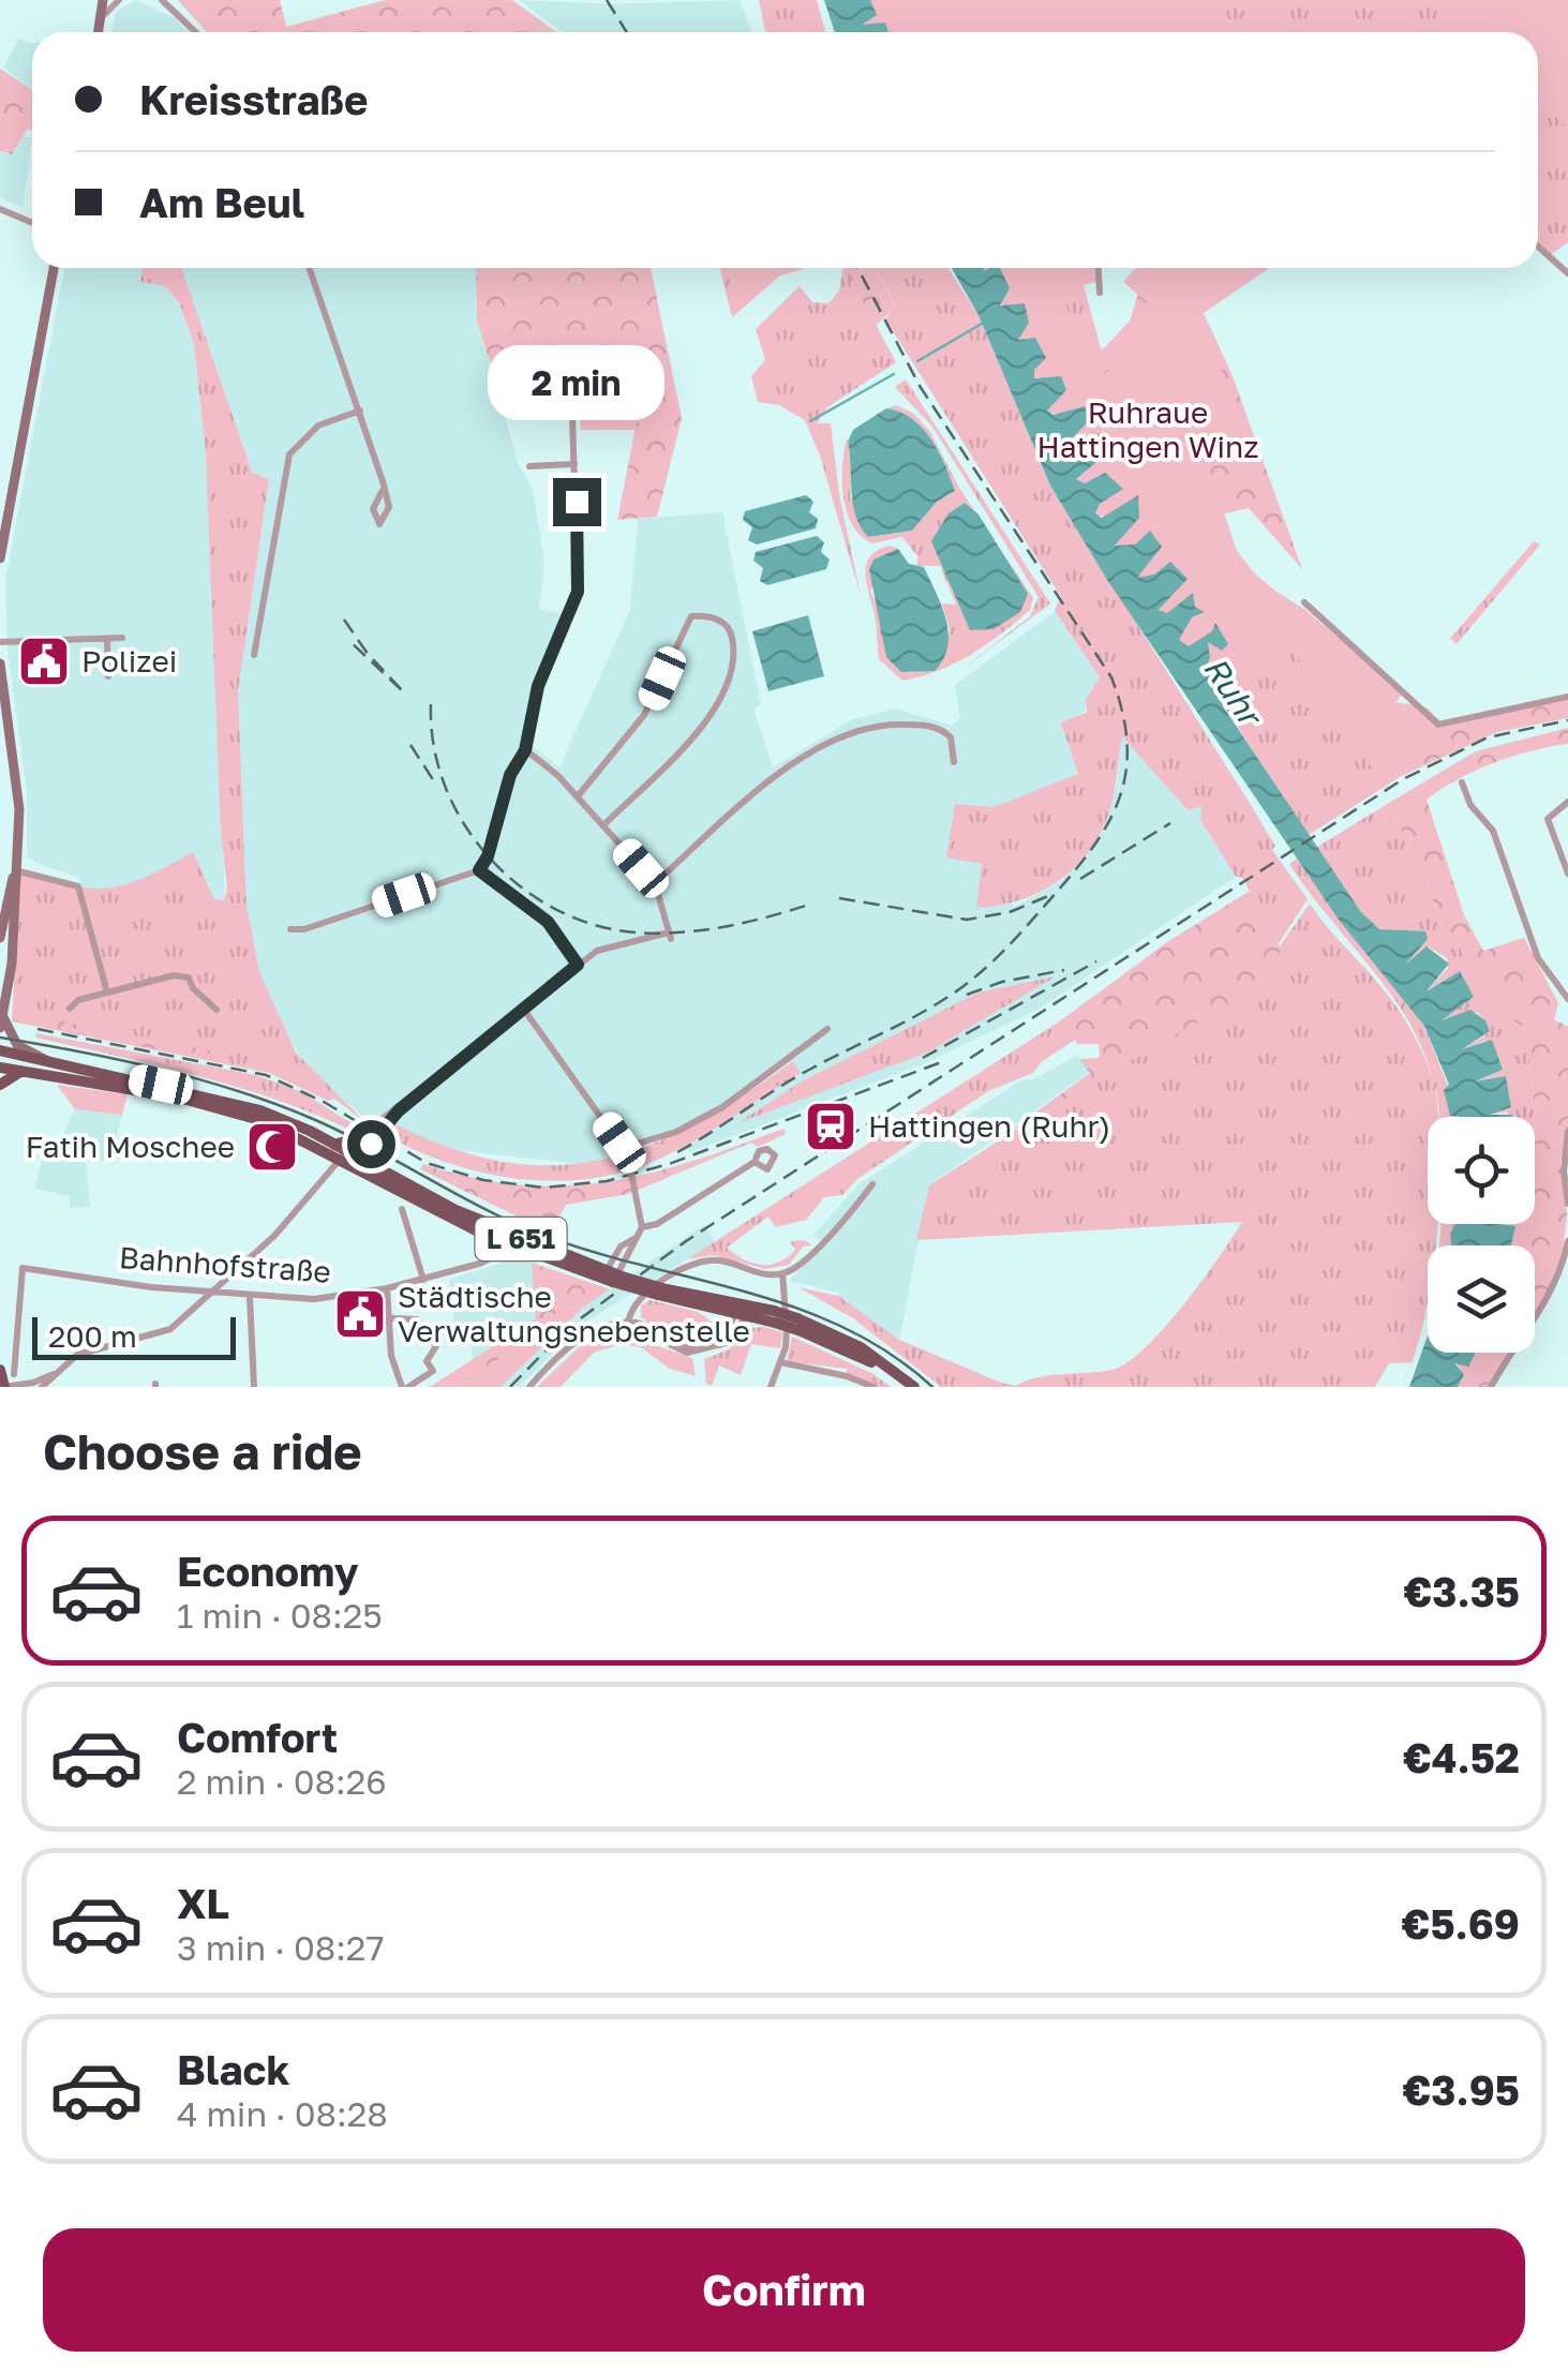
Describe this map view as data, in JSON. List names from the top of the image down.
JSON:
{
  "streets": {
    "main road": ["L 651"],
    "street": ["Bahnhofstraße"]
  },
  "crossings": [
    ["L 651", "Bahnhofstraße"]
  ],
  "water": ["Ruhr"],
  "parks": ["Ruhraue Hattingen Winz"],
  "places": {
    "public building": ["Polizei", "Städtische Verwaltungsnebenstelle"],
    "station": ["Hattingen (Ruhr)"],
    "mosque": ["Fatih Moschee"]
  },
  "scale_bar": "200 m",
  "page": {
    "banner": ["Kreisstraße", "Am Beul"],
    "bubble": "2 min",
    "scale": "200 m",
    "heading": "Choose a ride",
    "list": [
      {
        "name": "Economy",
        "note": "1 min · 08:25",
        "value": "€3.35"
      },
      {
        "name": "Comfort",
        "note": "2 min · 08:26",
        "value": "€4.52"
      },
      {
        "name": "XL",
        "note": "3 min · 08:27",
        "value": "€5.69"
      },
      {
        "name": "Black",
        "note": "4 min · 08:28",
        "value": "€3.95"
      }
    ],
    "buttons": "Confirm"
  }
}
